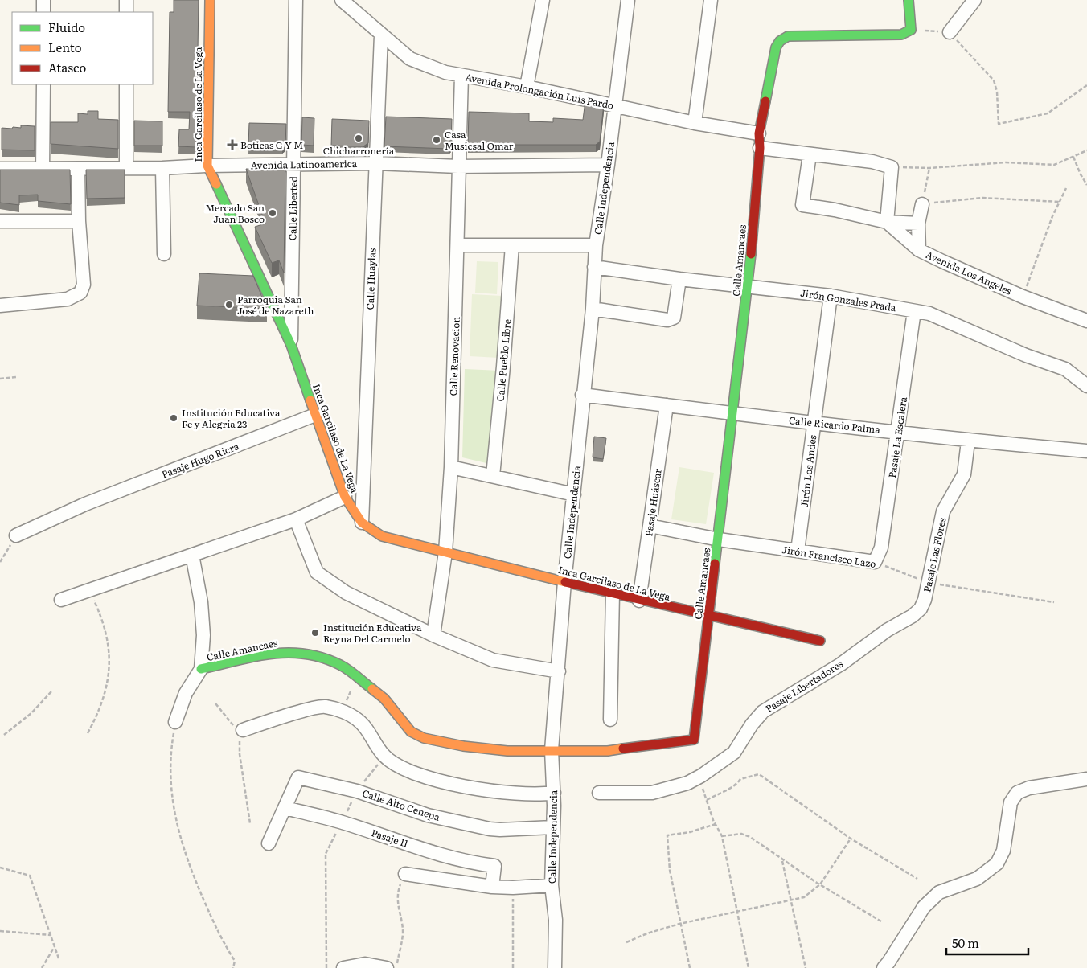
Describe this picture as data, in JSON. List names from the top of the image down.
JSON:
{
  "streets": {
    "street": [
      "Avenida Prolongación Luis Pardo",
      "Inca Garcilaso de La Vega",
      "Avenida Latinoamerica",
      "Calle Independencia",
      "Calle Liberted",
      "Calle Amancaes",
      "Avenida Los Angeles",
      "Calle Huaylas",
      "Jirón Gonzales Prada",
      "Calle Renovacion",
      "Calle Pueblo Libre",
      "Calle Ricardo Palma",
      "Pasaje La Escalera",
      "Pasaje Hugo Ricra",
      "Jirón Los Andes",
      "Pasaje Huáscar",
      "Pasaje Las Flores",
      "Jirón Francisco Lazo",
      "Pasaje Libertadores",
      "Calle Alto Cenepa",
      "Pasaje 11"
    ]
  },
  "crossings": [
    ["Avenida Prolongación Luis Pardo", "Calle Independencia"],
    ["Avenida Prolongación Luis Pardo", "Calle Amancaes"],
    ["Avenida Prolongación Luis Pardo", "Calle Huaylas"],
    ["Avenida Prolongación Luis Pardo", "Calle Renovacion"],
    ["Inca Garcilaso de La Vega", "Avenida Latinoamerica"],
    ["Inca Garcilaso de La Vega", "Calle Independencia"],
    ["Inca Garcilaso de La Vega", "Calle Liberted"],
    ["Inca Garcilaso de La Vega", "Calle Amancaes"],
    ["Inca Garcilaso de La Vega", "Calle Huaylas"],
    ["Inca Garcilaso de La Vega", "Calle Renovacion"],
    ["Inca Garcilaso de La Vega", "Pasaje Hugo Ricra"],
    ["Inca Garcilaso de La Vega", "Pasaje Huáscar"],
    ["Avenida Latinoamerica", "Calle Independencia"],
    ["Avenida Latinoamerica", "Calle Liberted"],
    ["Avenida Latinoamerica", "Calle Huaylas"],
    ["Avenida Latinoamerica", "Calle Renovacion"],
    ["Calle Independencia", "Calle Amancaes"],
    ["Calle Independencia", "Jirón Gonzales Prada"],
    ["Calle Independencia", "Calle Ricardo Palma"],
    ["Calle Independencia", "Calle Alto Cenepa"],
    ["Calle Amancaes", "Jirón Gonzales Prada"],
    ["Calle Amancaes", "Calle Ricardo Palma"],
    ["Calle Amancaes", "Jirón Francisco Lazo"],
    ["Jirón Gonzales Prada", "Pasaje La Escalera"],
    ["Jirón Gonzales Prada", "Jirón Los Andes"],
    ["Calle Ricardo Palma", "Pasaje La Escalera"],
    ["Calle Ricardo Palma", "Jirón Los Andes"],
    ["Calle Ricardo Palma", "Pasaje Huáscar"],
    ["Calle Ricardo Palma", "Pasaje Las Flores"],
    ["Pasaje La Escalera", "Jirón Francisco Lazo"],
    ["Jirón Los Andes", "Jirón Francisco Lazo"],
    ["Pasaje Huáscar", "Jirón Francisco Lazo"],
    ["Pasaje Las Flores", "Jirón Francisco Lazo"],
    ["Pasaje Las Flores", "Pasaje Libertadores"],
    ["Calle Alto Cenepa", "Pasaje 11"]
  ],
  "places": {
    "other": [
      "Chicharronería",
      "Casa Musicsal Omar",
      "Mercado San Juan Bosco",
      "Parroquia San José de Nazareth",
      "Institución Educativa Fe y Alegría 23",
      "Institución Educativa Reyna Del Carmelo"
    ],
    "health": ["Boticas G Y M"]
  },
  "legend": ["Fluido", "Lento", "Atasco"],
  "scale_bar": "50 m"
}
